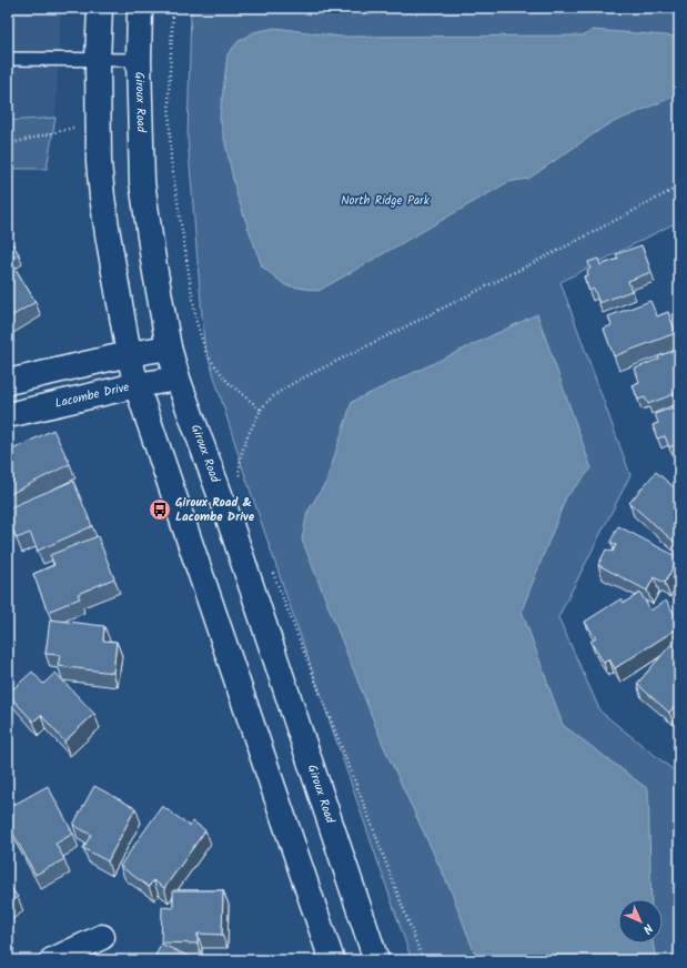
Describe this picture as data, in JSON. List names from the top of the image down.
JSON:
{
  "streets": {
    "main road": ["Giroux Road", "Lacombe Drive"]
  },
  "crossings": [
    ["Giroux Road", "Lacombe Drive"]
  ],
  "parks": ["North Ridge Park"],
  "places": {
    "bus stop": ["Giroux Road & Lacombe Drive"]
  },
  "north": "bottom right"
}
